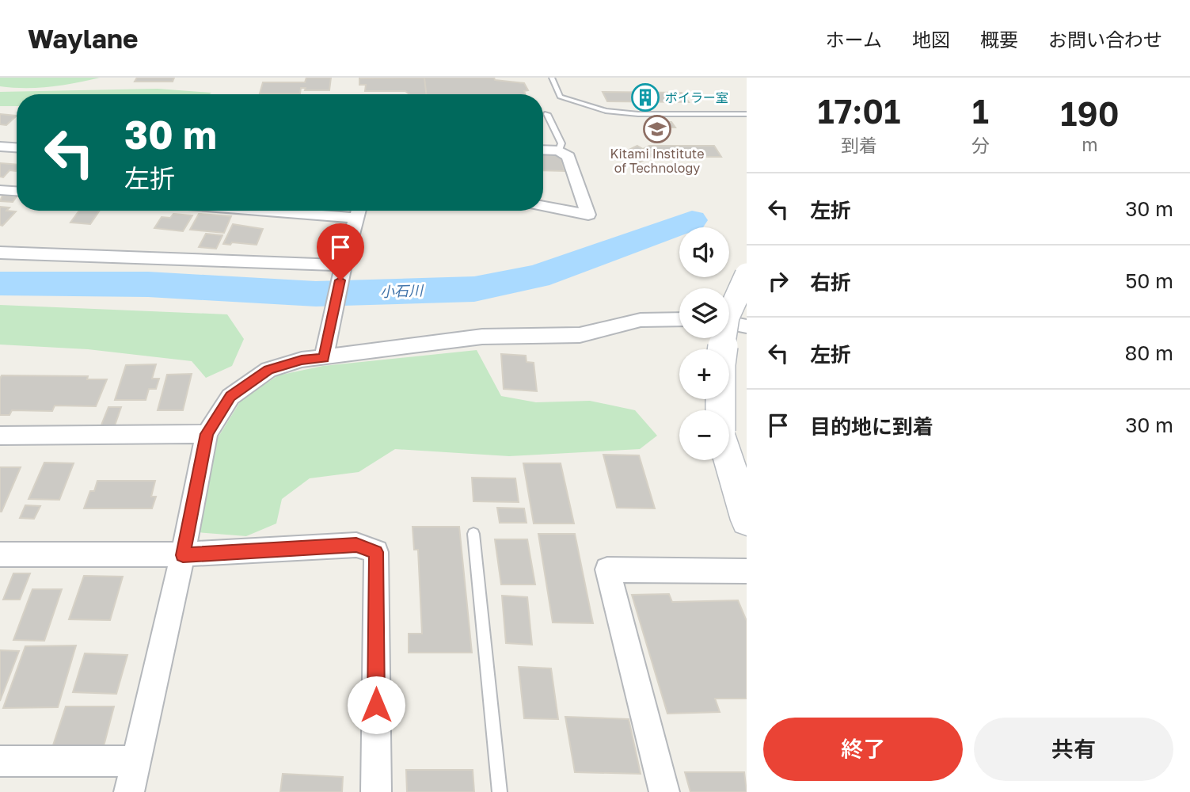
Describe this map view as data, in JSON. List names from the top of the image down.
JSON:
{
  "water": ["小石川"],
  "places": {
    "building": ["ボイラー室"],
    "school or university": ["Kitami Institute of Technology"]
  },
  "page": {
    "header": "Waylane",
    "nav": [
      "ホーム",
      "地図",
      "概要",
      "お問い合わせ"
    ],
    "eta": [
      "17:01",
      "到着",
      "1",
      "分",
      "190",
      "m"
    ],
    "turn": ["30 m", "左折"],
    "list": [
      {
        "name": "左折",
        "value": "30 m"
      },
      {
        "name": "右折",
        "value": "50 m"
      },
      {
        "name": "左折",
        "value": "80 m"
      },
      {
        "name": "目的地に到着",
        "value": "30 m"
      }
    ],
    "map_buttons": ["+", "−"],
    "buttons": ["終了", "共有"]
  }
}
